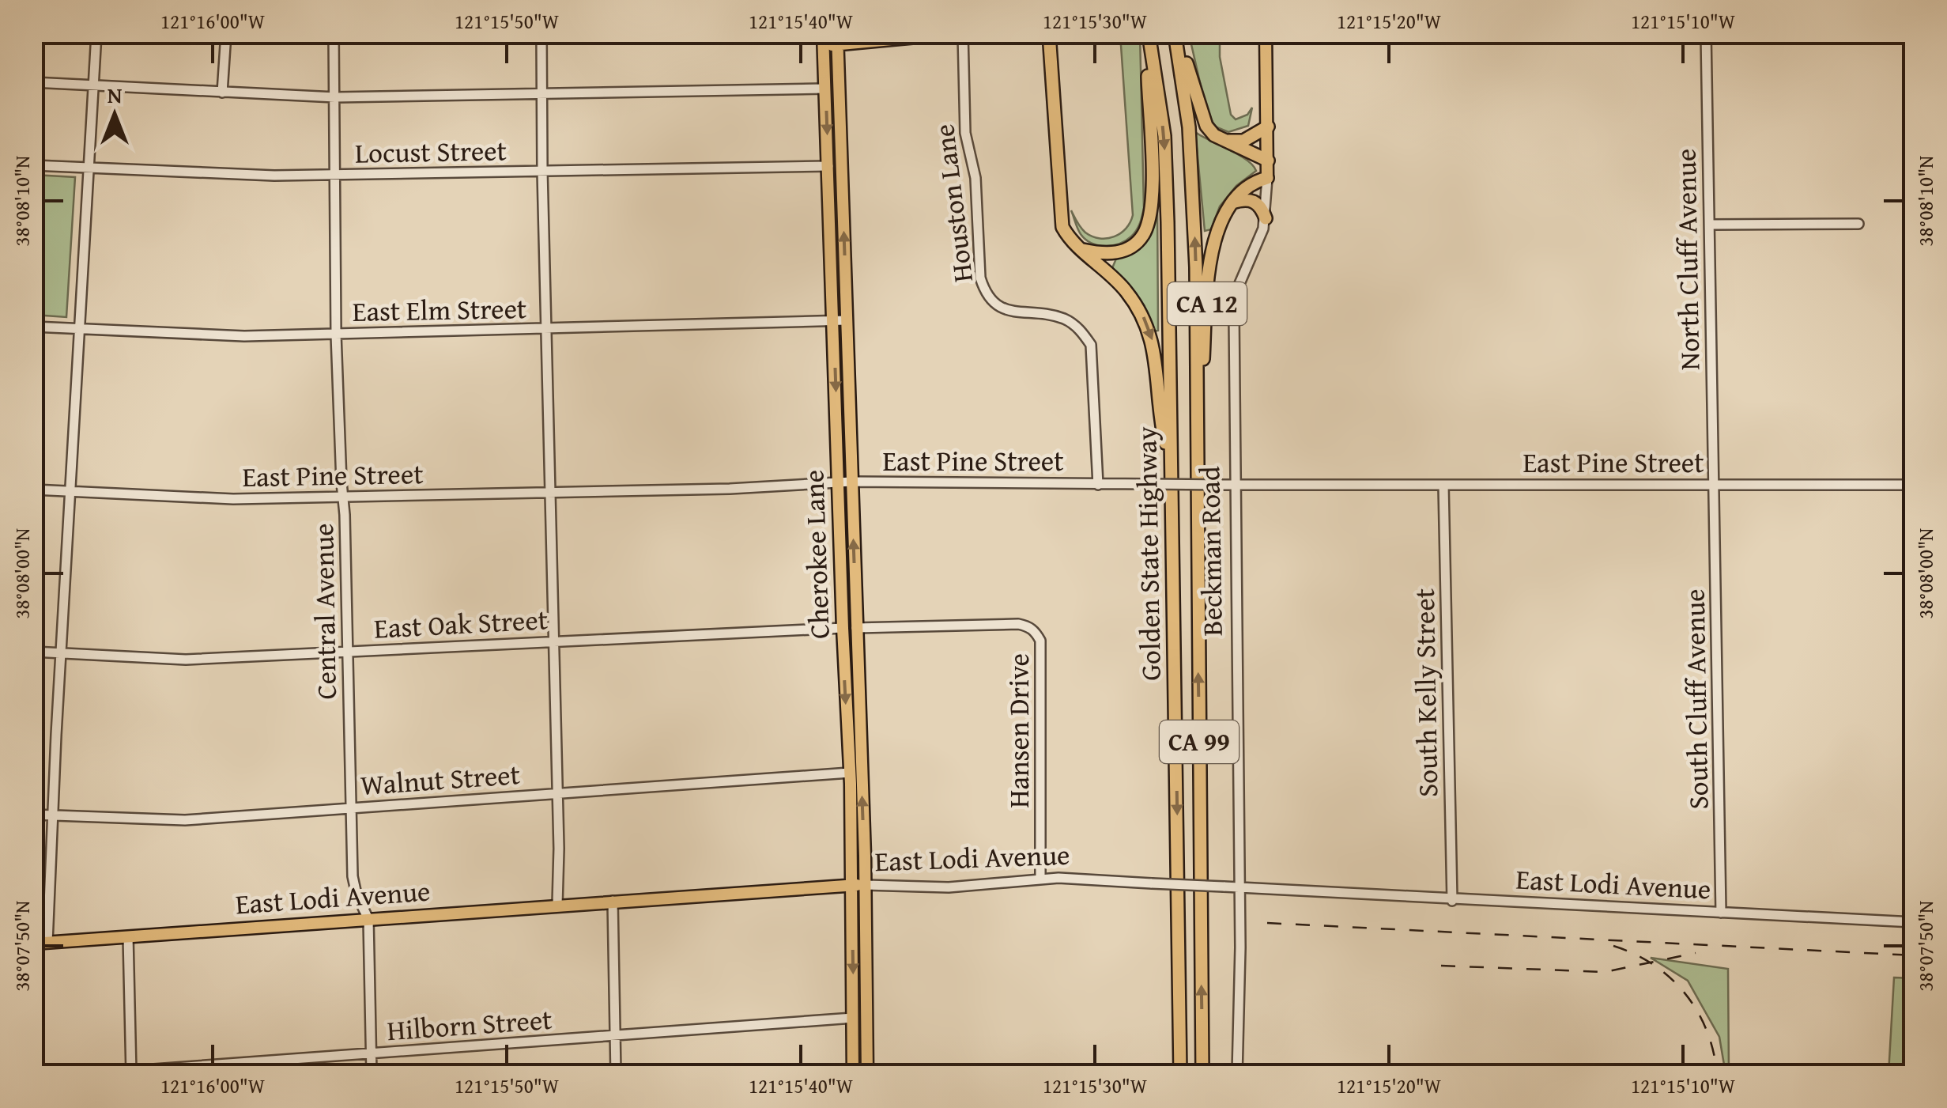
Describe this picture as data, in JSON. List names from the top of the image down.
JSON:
{
  "streets": {
    "highway": ["CA 12", "Golden State Highway", "CA 99"],
    "main road": ["Beckman Road", "Cherokee Lane", "East Lodi Avenue"],
    "street": [
      "Locust Street",
      "Houston Lane",
      "North Cluff Avenue",
      "East Elm Street",
      "East Pine Street",
      "Central Avenue",
      "East Oak Street",
      "South Kelly Street",
      "South Cluff Avenue",
      "Hansen Drive",
      "Walnut Street",
      "Hilborn Street"
    ]
  },
  "crossings": [
    ["Locust Street", "Cherokee Lane"],
    ["Locust Street", "Central Avenue"],
    ["Houston Lane", "East Pine Street"],
    ["North Cluff Avenue", "East Pine Street"],
    ["North Cluff Avenue", "South Cluff Avenue"],
    ["CA 12", "Beckman Road"],
    ["CA 12", "Golden State Highway"],
    ["East Elm Street", "Cherokee Lane"],
    ["East Elm Street", "Central Avenue"],
    ["East Pine Street", "Beckman Road"],
    ["East Pine Street", "Cherokee Lane"],
    ["East Pine Street", "Central Avenue"],
    ["East Pine Street", "South Kelly Street"],
    ["East Pine Street", "South Cluff Avenue"],
    ["Beckman Road", "East Lodi Avenue"],
    ["Cherokee Lane", "East Oak Street"],
    ["Cherokee Lane", "Hansen Drive"],
    ["Cherokee Lane", "Walnut Street"],
    ["Cherokee Lane", "East Lodi Avenue"],
    ["Cherokee Lane", "Hilborn Street"],
    ["Central Avenue", "East Oak Street"],
    ["Central Avenue", "Walnut Street"],
    ["Central Avenue", "East Lodi Avenue"],
    ["Central Avenue", "Hilborn Street"],
    ["South Kelly Street", "East Lodi Avenue"],
    ["South Cluff Avenue", "East Lodi Avenue"],
    ["Hansen Drive", "East Lodi Avenue"]
  ],
  "north": "top",
  "coordinates": [
    "121°16'00\"W",
    "121°15'50\"W",
    "121°15'40\"W",
    "121°15'30\"W",
    "121°15'20\"W",
    "121°15'10\"W",
    "38°08'10\"N",
    "38°08'00\"N",
    "38°07'50\"N"
  ]
}
